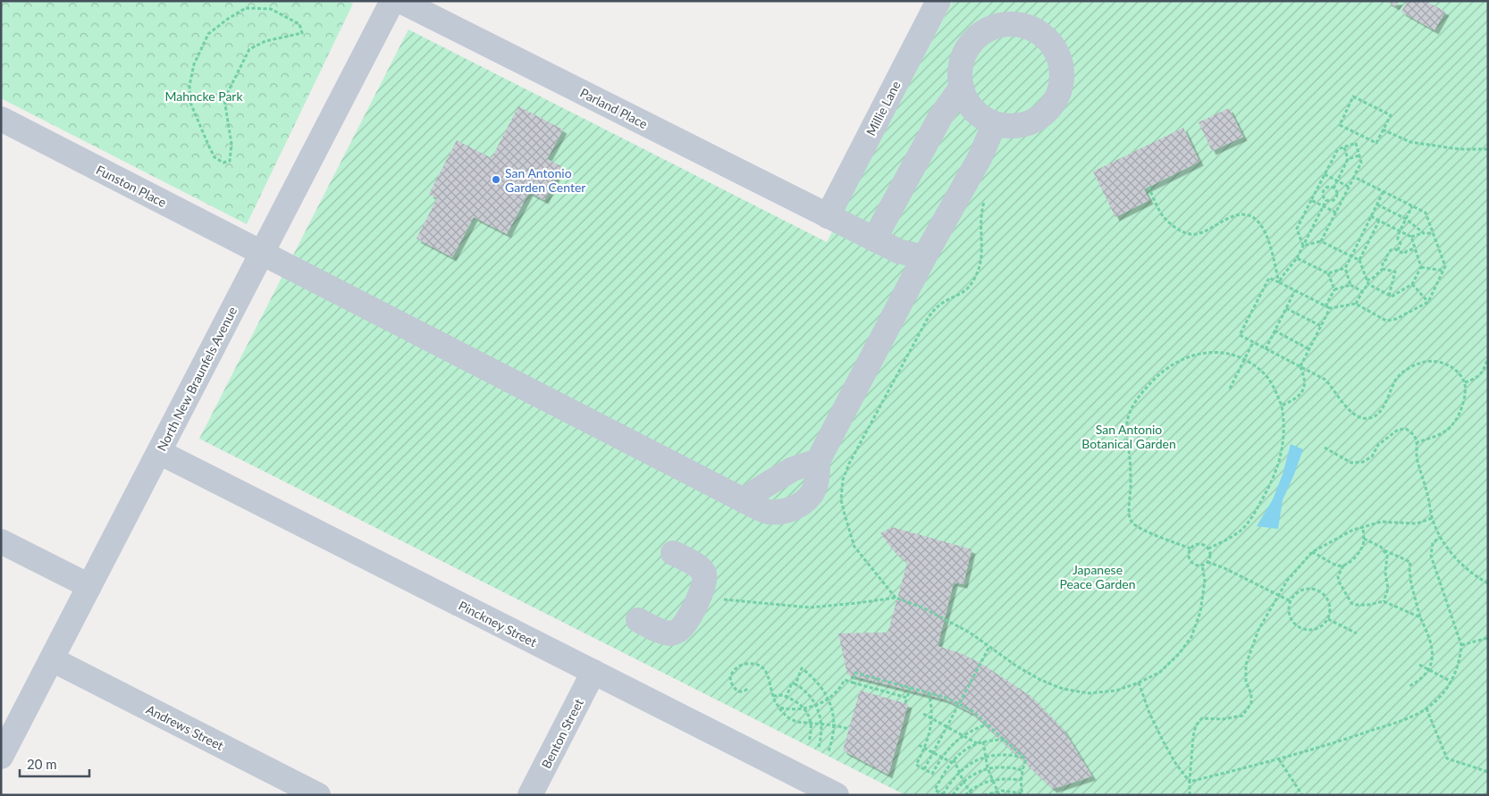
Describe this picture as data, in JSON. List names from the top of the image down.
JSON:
{
  "streets": {
    "street": [
      "Parland Place",
      "Millie Lane",
      "Funston Place",
      "North New Braunfels Avenue",
      "Pinckney Street",
      "Andrews Street",
      "Benton Street"
    ]
  },
  "crossings": [
    ["Parland Place", "Millie Lane"],
    ["Funston Place", "North New Braunfels Avenue"],
    ["North New Braunfels Avenue", "Pinckney Street"],
    ["North New Braunfels Avenue", "Andrews Street"],
    ["Pinckney Street", "Benton Street"]
  ],
  "parks": ["Mahncke Park", "San Antonio Botanical Garden", "Japanese Peace Garden"],
  "places": ["San Antonio Garden Center"],
  "scale_bar": "20 m"
}
